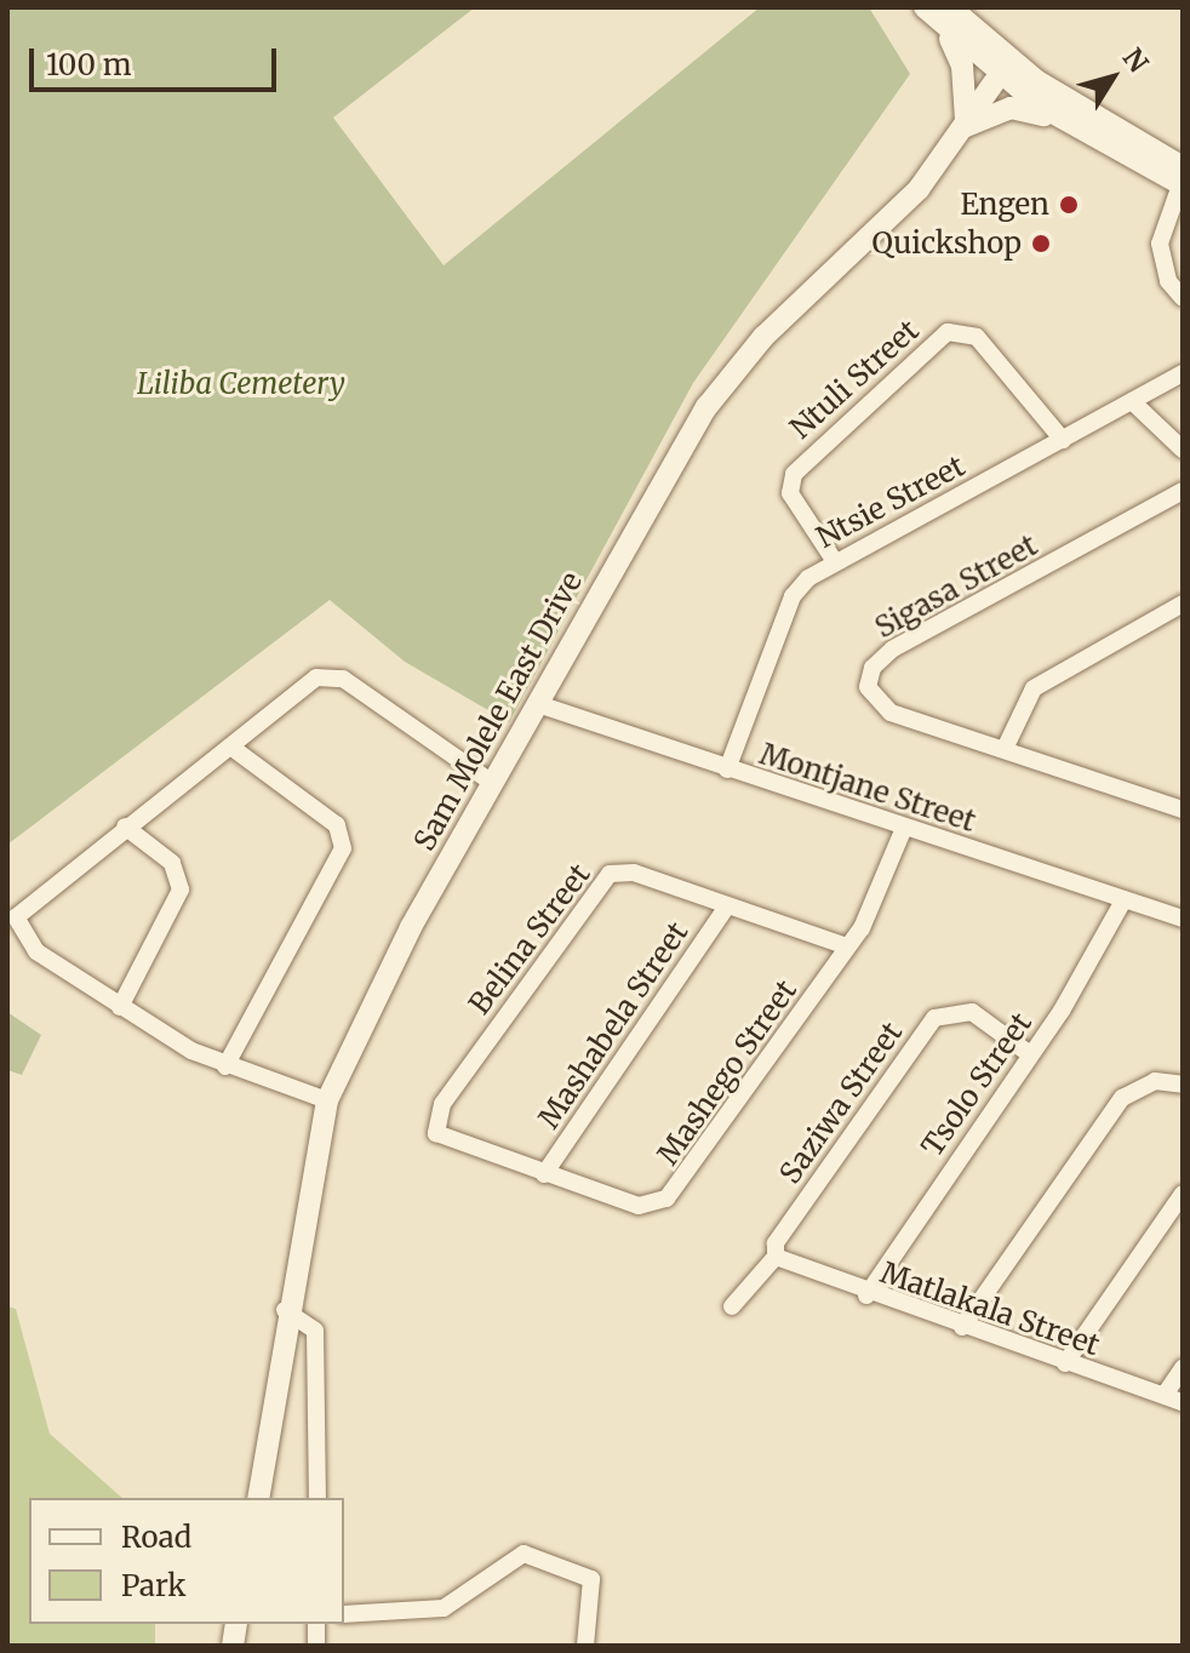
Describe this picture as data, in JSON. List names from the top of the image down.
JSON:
{
  "streets": {
    "street": [
      "Ntuli Street",
      "Ntsie Street",
      "Sigasa Street",
      "Sam Molele East Drive",
      "Montjane Street",
      "Belina Street",
      "Mashabela Street",
      "Mashego Street",
      "Tsolo Street",
      "Saziwa Street",
      "Matlakala Street"
    ]
  },
  "crossings": [
    ["Ntuli Street", "Ntsie Street"],
    ["Ntsie Street", "Montjane Street"],
    ["Sam Molele East Drive", "Montjane Street"],
    ["Montjane Street", "Mashego Street"],
    ["Montjane Street", "Tsolo Street"],
    ["Belina Street", "Mashabela Street"],
    ["Belina Street", "Mashego Street"],
    ["Mashabela Street", "Mashego Street"],
    ["Tsolo Street", "Saziwa Street"],
    ["Tsolo Street", "Matlakala Street"],
    ["Saziwa Street", "Matlakala Street"]
  ],
  "parks": ["Liliba Cemetery"],
  "places": ["Engen", "Quickshop"],
  "legend": ["Road", "Park"],
  "scale_bar": "100 m",
  "north": "top right"
}
